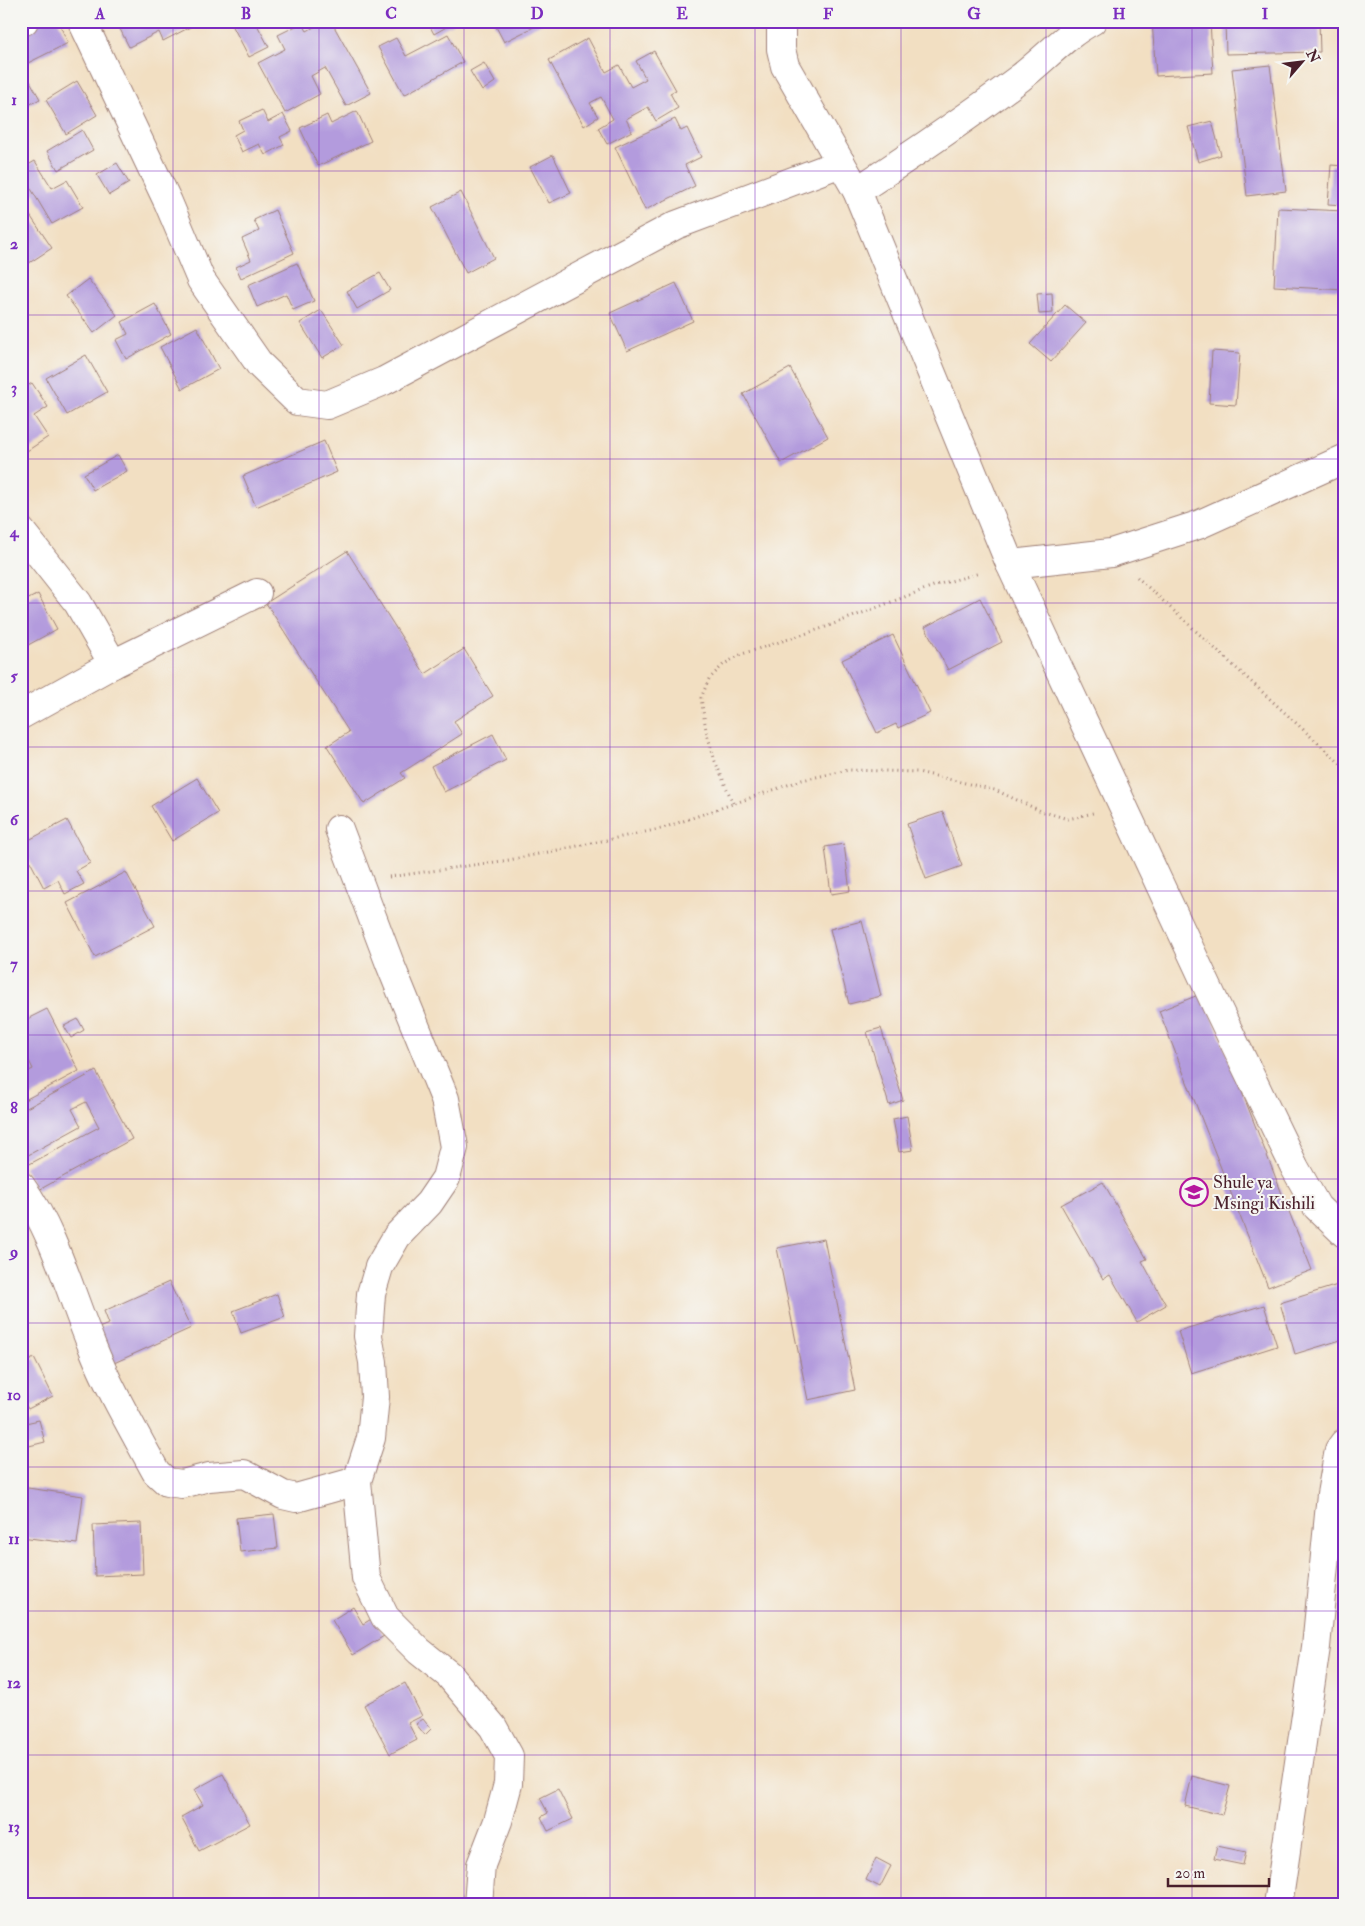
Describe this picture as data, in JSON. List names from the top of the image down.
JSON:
{
  "places": {
    "school or university": ["Shule ya Msingi Kishili"]
  },
  "scale_bar": "20 m",
  "north": "top right",
  "grid": {
    "columns": [
      "A",
      "B",
      "C",
      "D",
      "E",
      "F",
      "G",
      "H",
      "I"
    ],
    "rows": [
      "1",
      "2",
      "3",
      "4",
      "5",
      "6",
      "7",
      "8",
      "9",
      "10",
      "11",
      "12",
      "13"
    ]
  }
}
